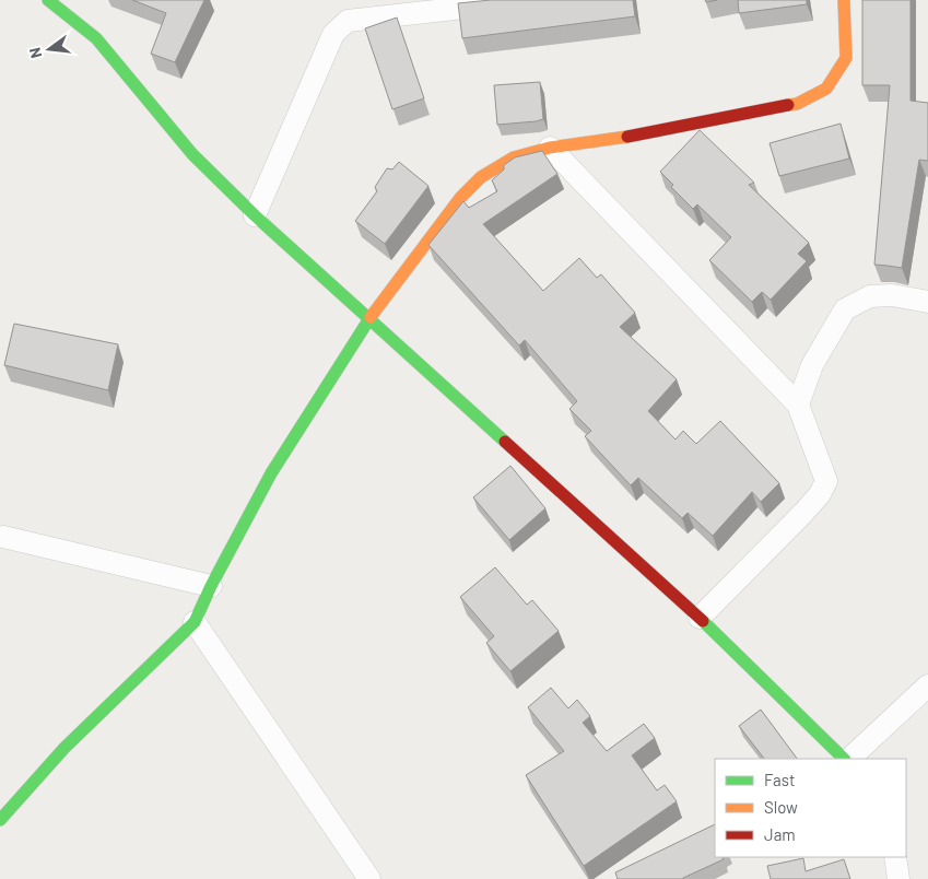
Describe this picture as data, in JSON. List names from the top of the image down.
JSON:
{
  "legend": ["Fast", "Slow", "Jam"],
  "north": "left"
}
